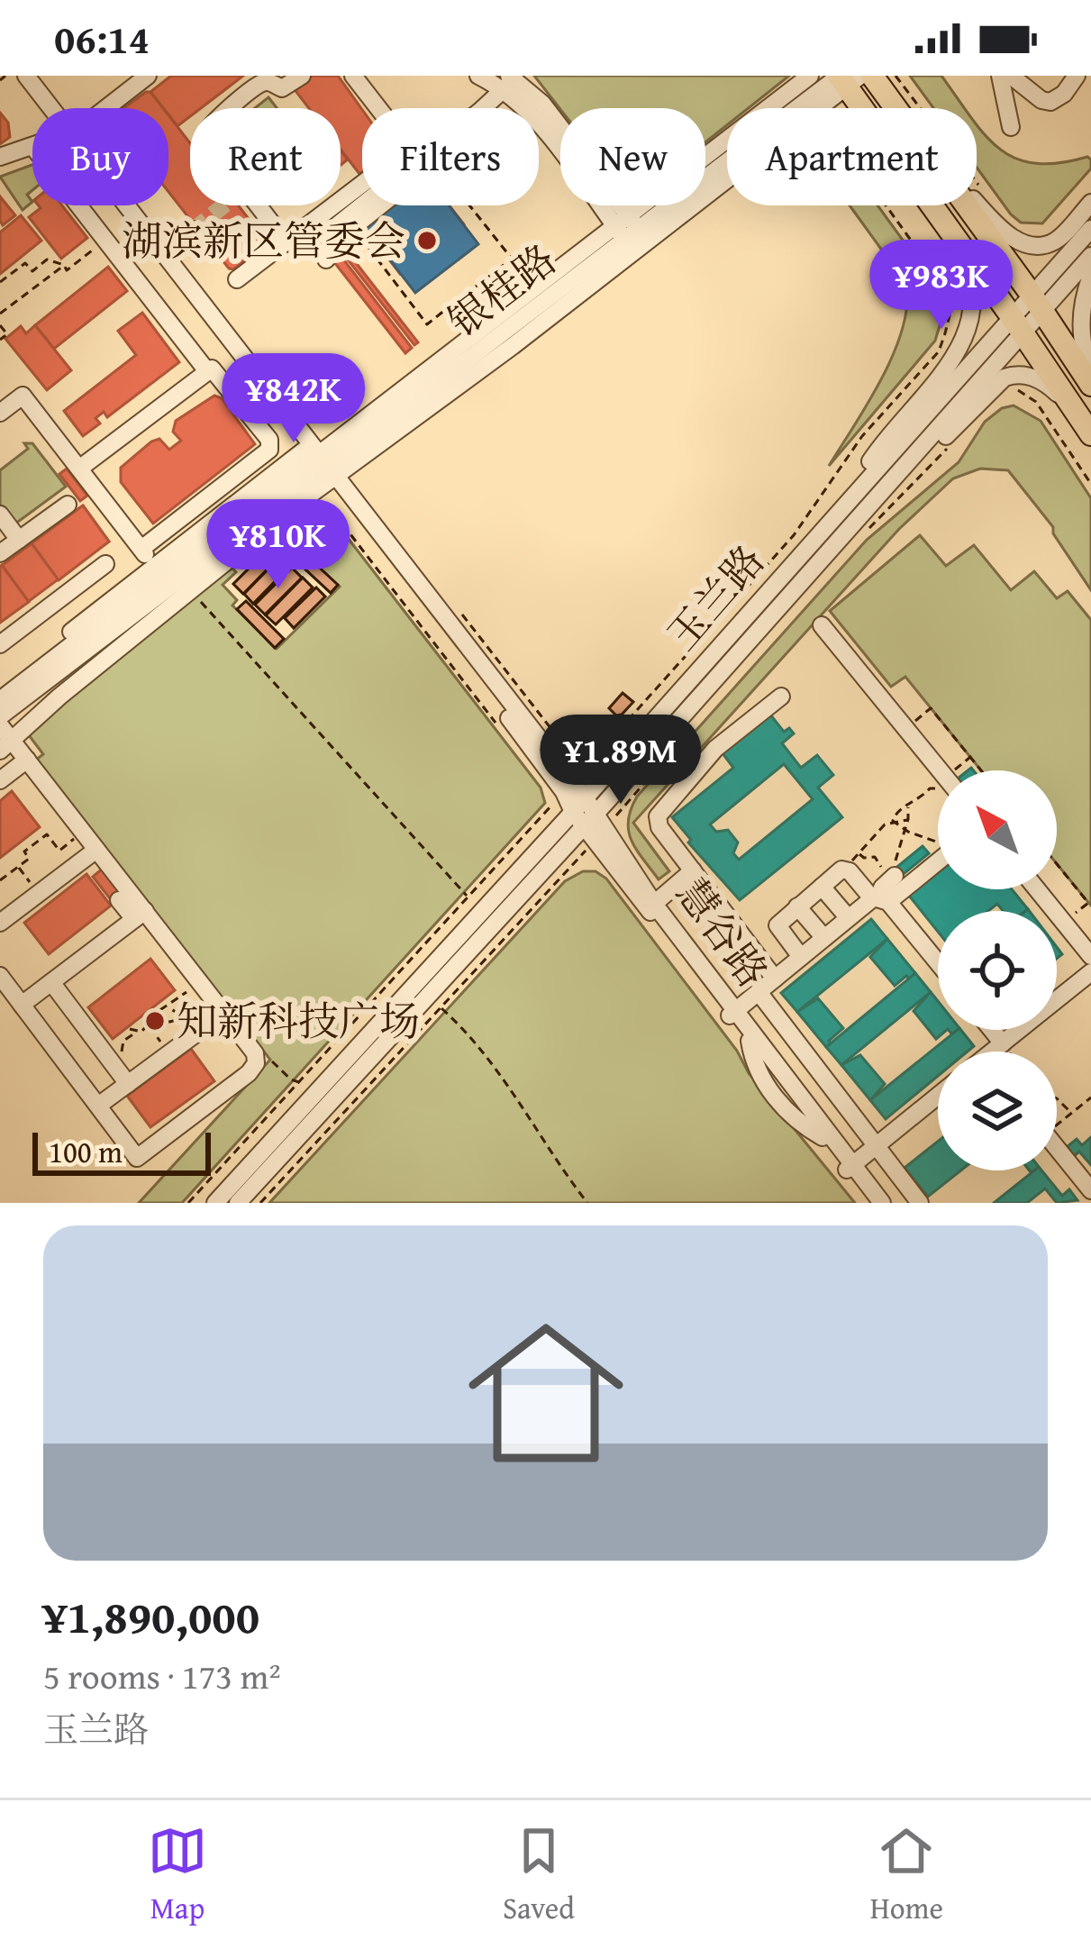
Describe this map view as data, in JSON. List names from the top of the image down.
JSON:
{
  "streets": {
    "street": ["银桂路", "玉兰路", "慧谷路"]
  },
  "crossings": [
    ["银桂路", "慧谷路"],
    ["玉兰路", "慧谷路"]
  ],
  "places": ["湖滨新区管委会", "知新科技广场"],
  "scale_bar": "100 m",
  "north": "top left",
  "page": {
    "status": "06:14",
    "chip": [
      "Buy",
      "Rent",
      "Filters",
      "New",
      "Apartment"
    ],
    "price": [
      "¥983K",
      "¥842K",
      "¥810K",
      "¥1.89M"
    ],
    "scale": "100 m",
    "list": [
      {
        "name": "¥1,890,000",
        "note": "5 rooms · 173 m² · 玉兰路"
      }
    ],
    "tabs": ["Map", "Saved", "Home"]
  }
}
